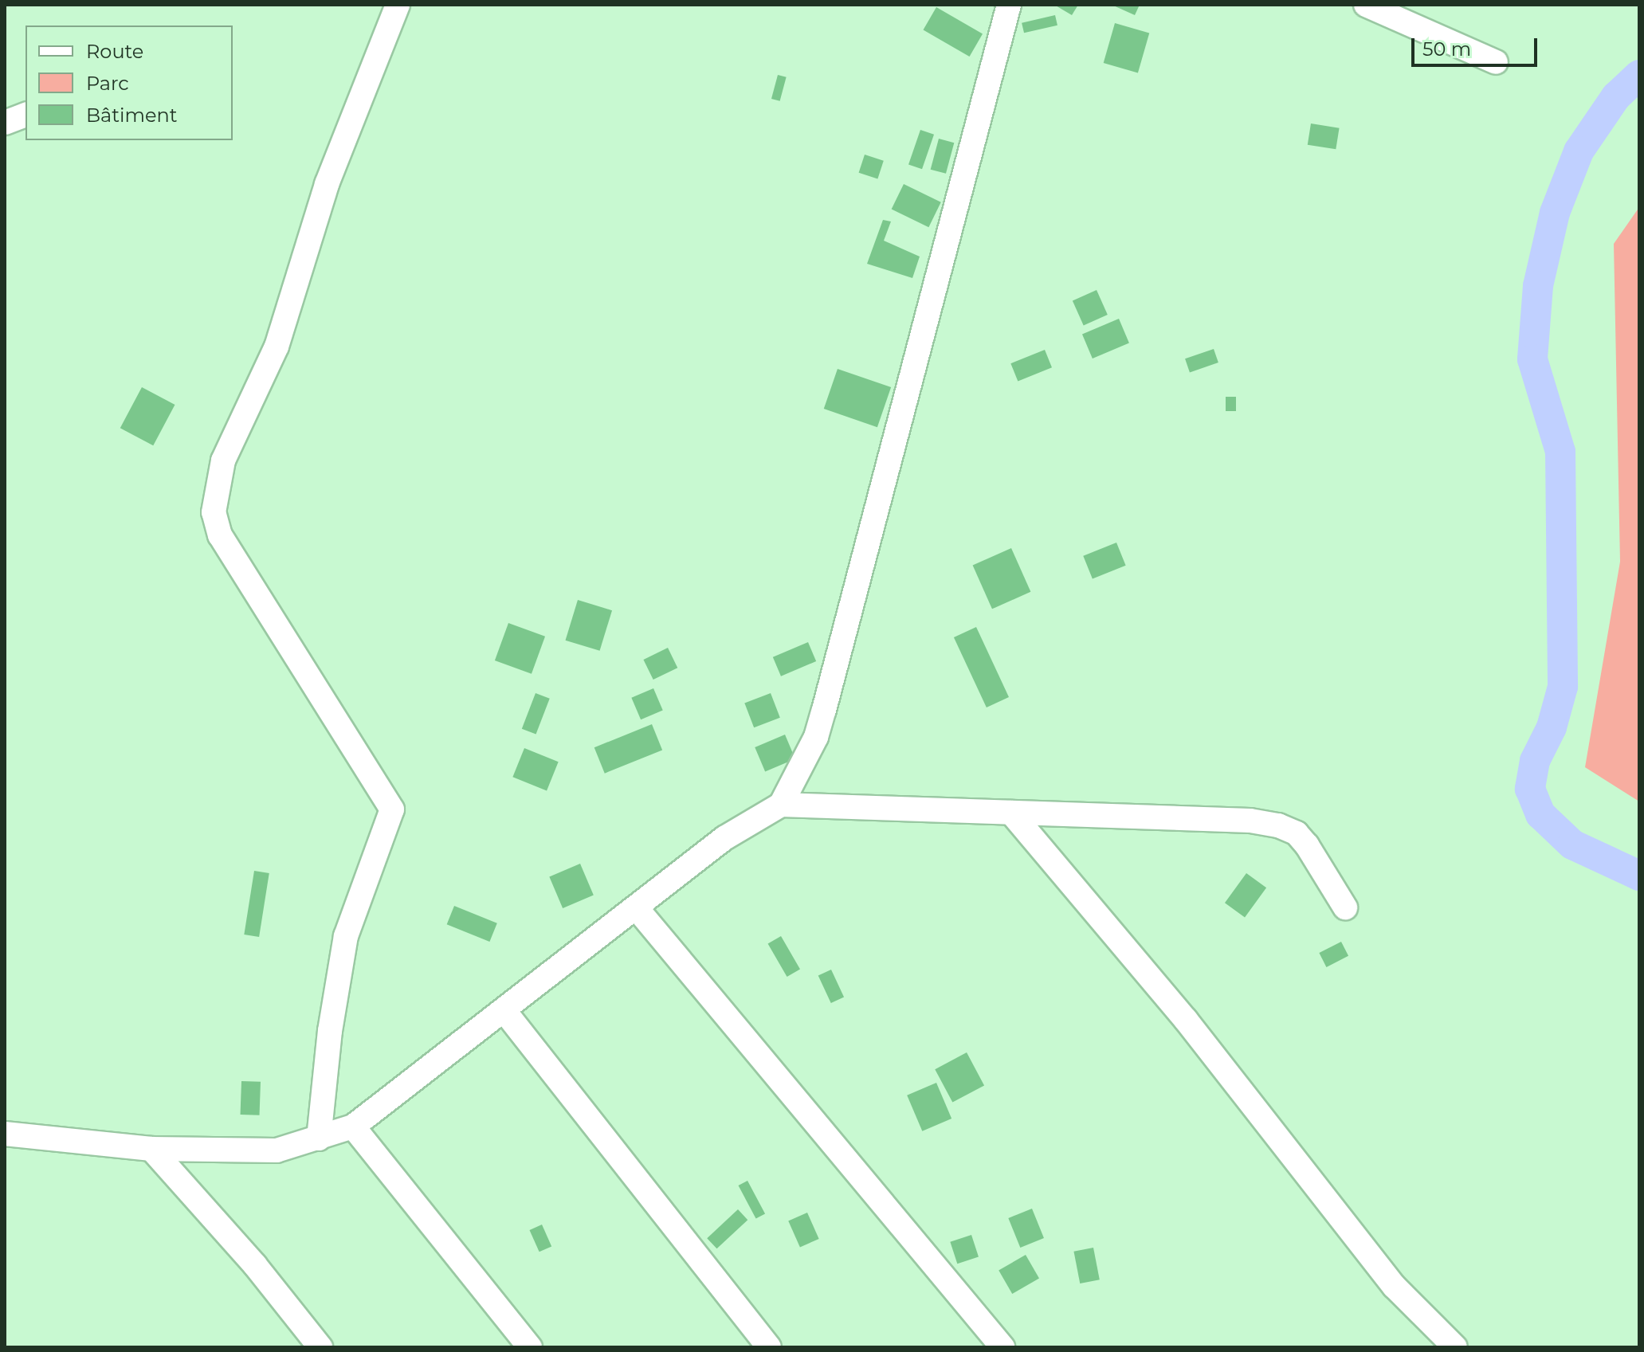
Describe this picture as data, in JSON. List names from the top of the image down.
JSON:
{
  "legend": ["Route", "Parc", "Bâtiment"],
  "scale_bar": "50 m"
}
